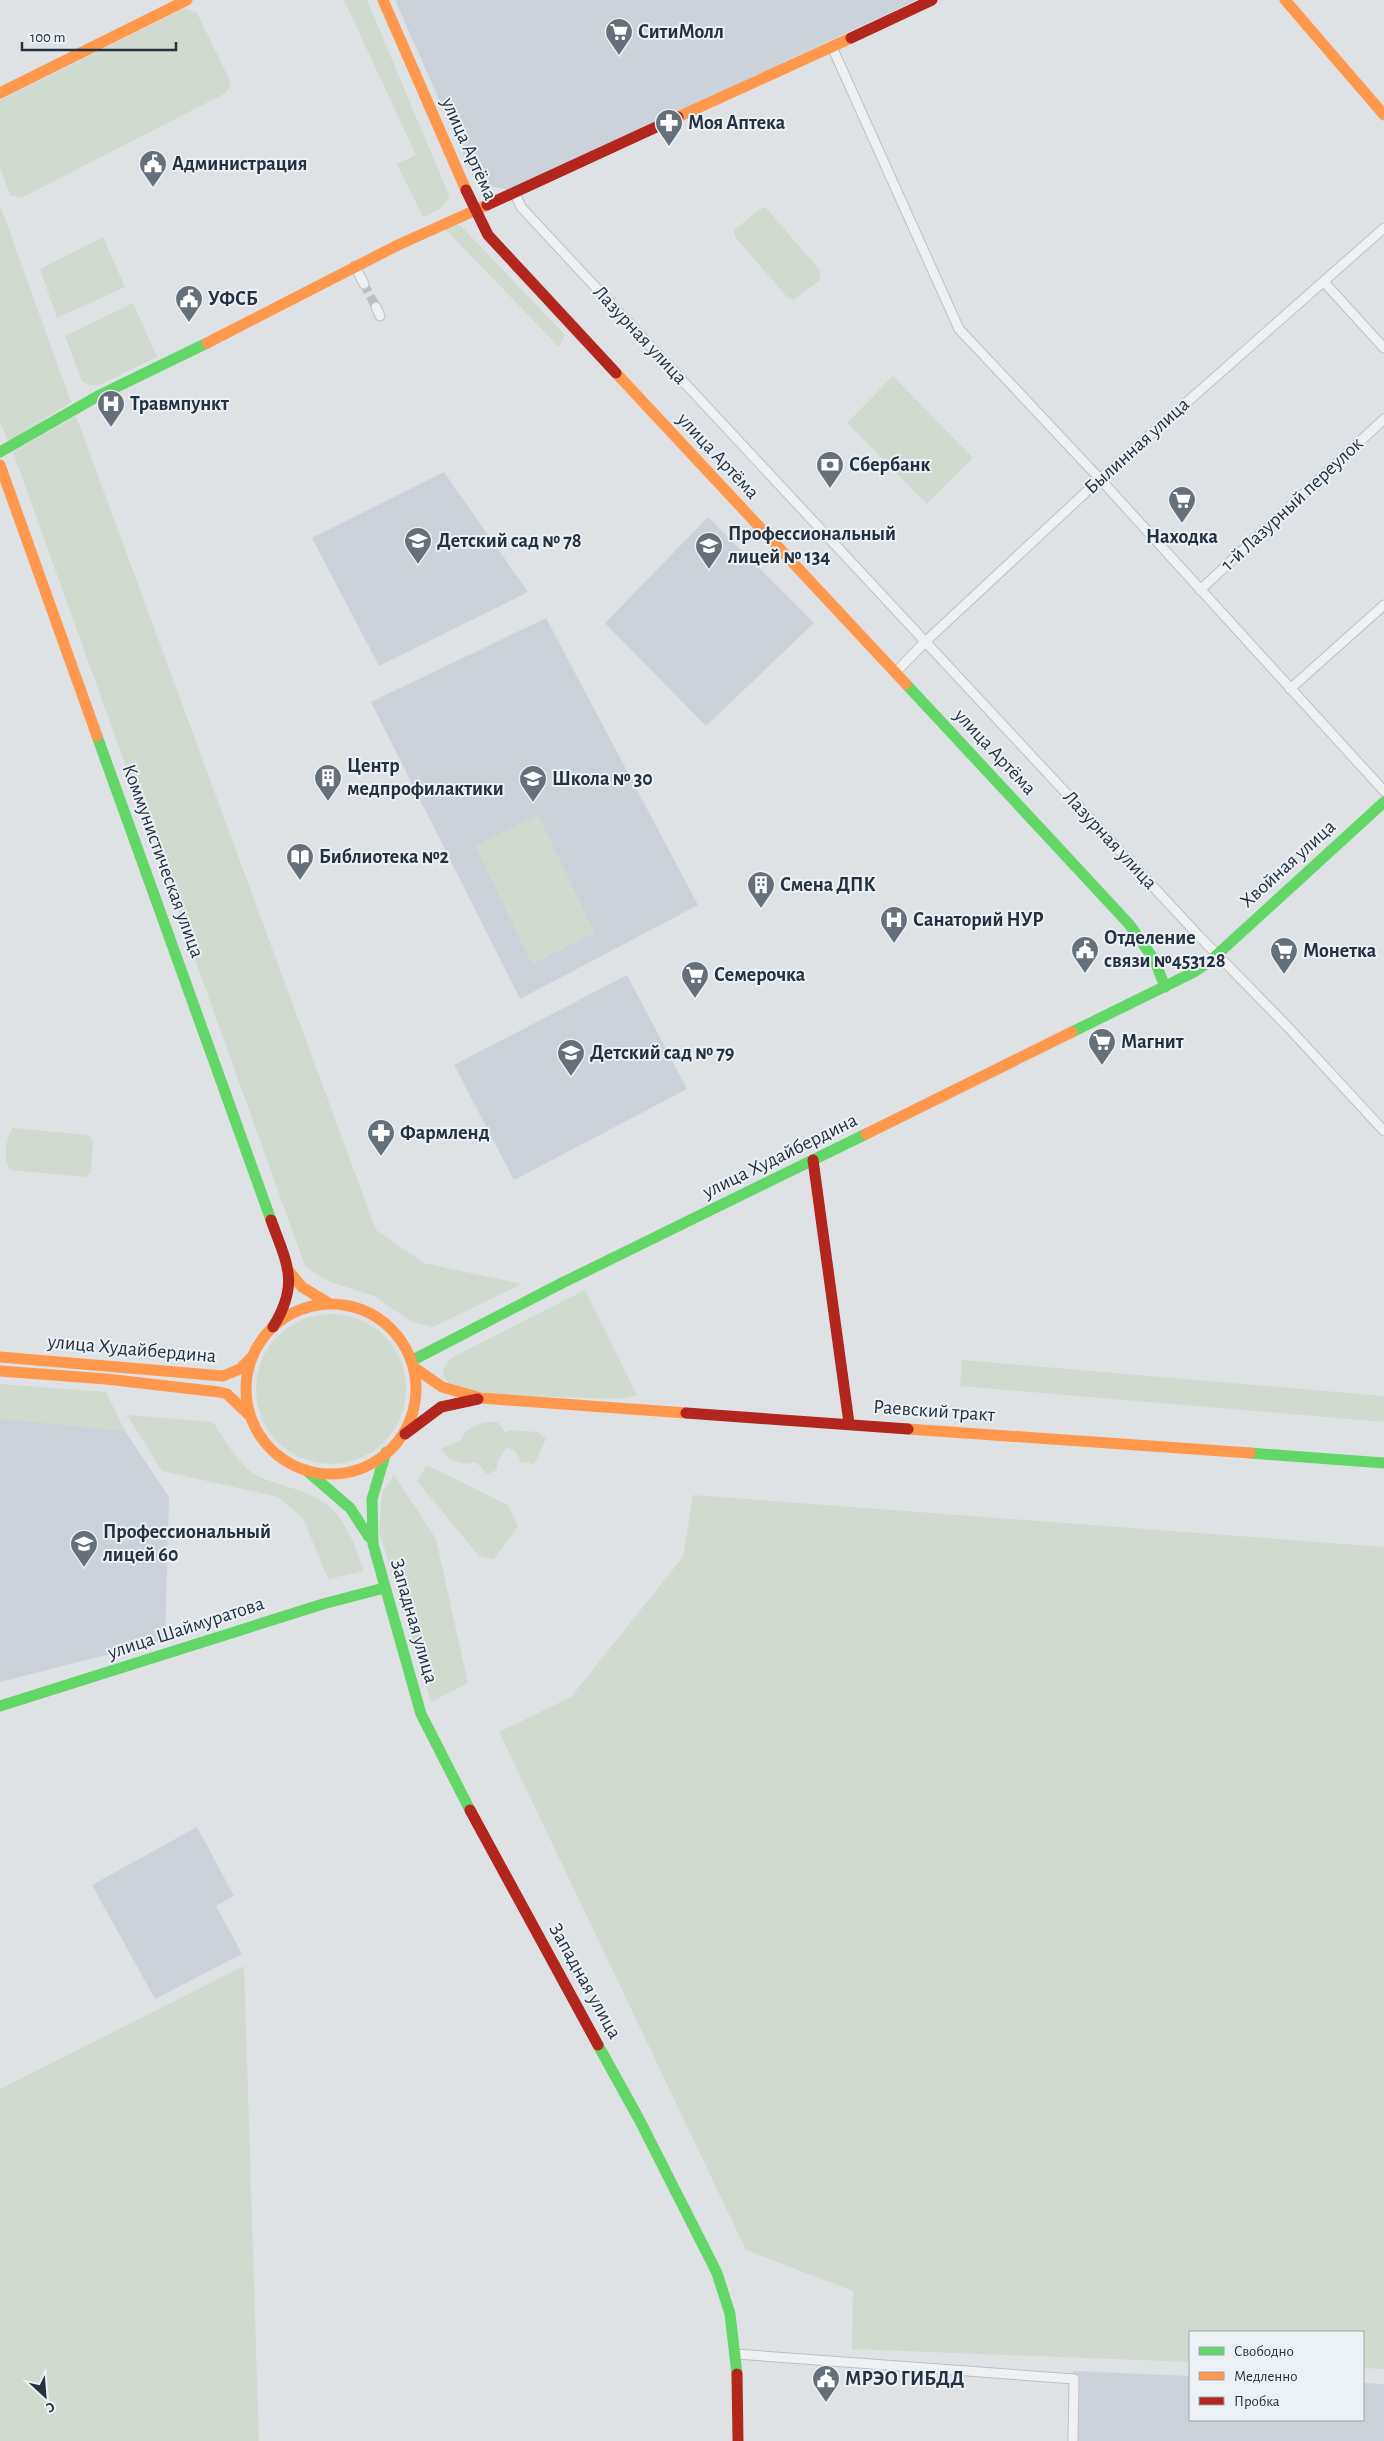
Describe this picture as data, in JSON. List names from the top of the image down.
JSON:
{
  "streets": {
    "main road": [
      "улица Артёма",
      "Коммунистическая улица",
      "Хвойная улица",
      "улица Худайбердина",
      "Раевский тракт",
      "Западная улица",
      "улица Шаймуратова"
    ],
    "street": ["Лазурная улица", "Былинная улица", "1-й Лазурный переулок"]
  },
  "crossings": [
    ["улица Артёма", "Былинная улица"],
    ["улица Артёма", "Хвойная улица"],
    ["улица Артёма", "улица Худайбердина"],
    ["Лазурная улица", "Былинная улица"],
    ["Лазурная улица", "Хвойная улица"],
    ["Коммунистическая улица", "улица Худайбердина"],
    ["Коммунистическая улица", "Раевский тракт"],
    ["Коммунистическая улица", "Западная улица"],
    ["Хвойная улица", "улица Худайбердина"],
    ["улица Худайбердина", "Раевский тракт"],
    ["улица Худайбердина", "Западная улица"],
    ["Раевский тракт", "Западная улица"],
    ["Западная улица", "улица Шаймуратова"]
  ],
  "places": {
    "supermarket": [
      "СитиМолл",
      "Находка",
      "Монетка",
      "Семерочка",
      "Магнит"
    ],
    "pharmacy": ["Моя Аптека", "Фармленд"],
    "public building": [
      "Администрация",
      "УФСБ",
      "Отделение связи №453128",
      "МРЭО ГИБДД"
    ],
    "hospital": ["Травмпункт", "Санаторий НУР"],
    "bank": ["Сбербанк"],
    "school or university": [
      "Детский сад № 78",
      "Профессиональный лицей № 134",
      "Школа № 30",
      "Детский сад № 79",
      "Профессиональный лицей 60"
    ],
    "building": ["Центр медпрофилактики", "Смена ДПК"],
    "library": ["Библиотека №2"]
  },
  "legend": ["Свободно", "Медленно", "Пробка"],
  "scale_bar": "100 m",
  "north": "bottom right"
}
